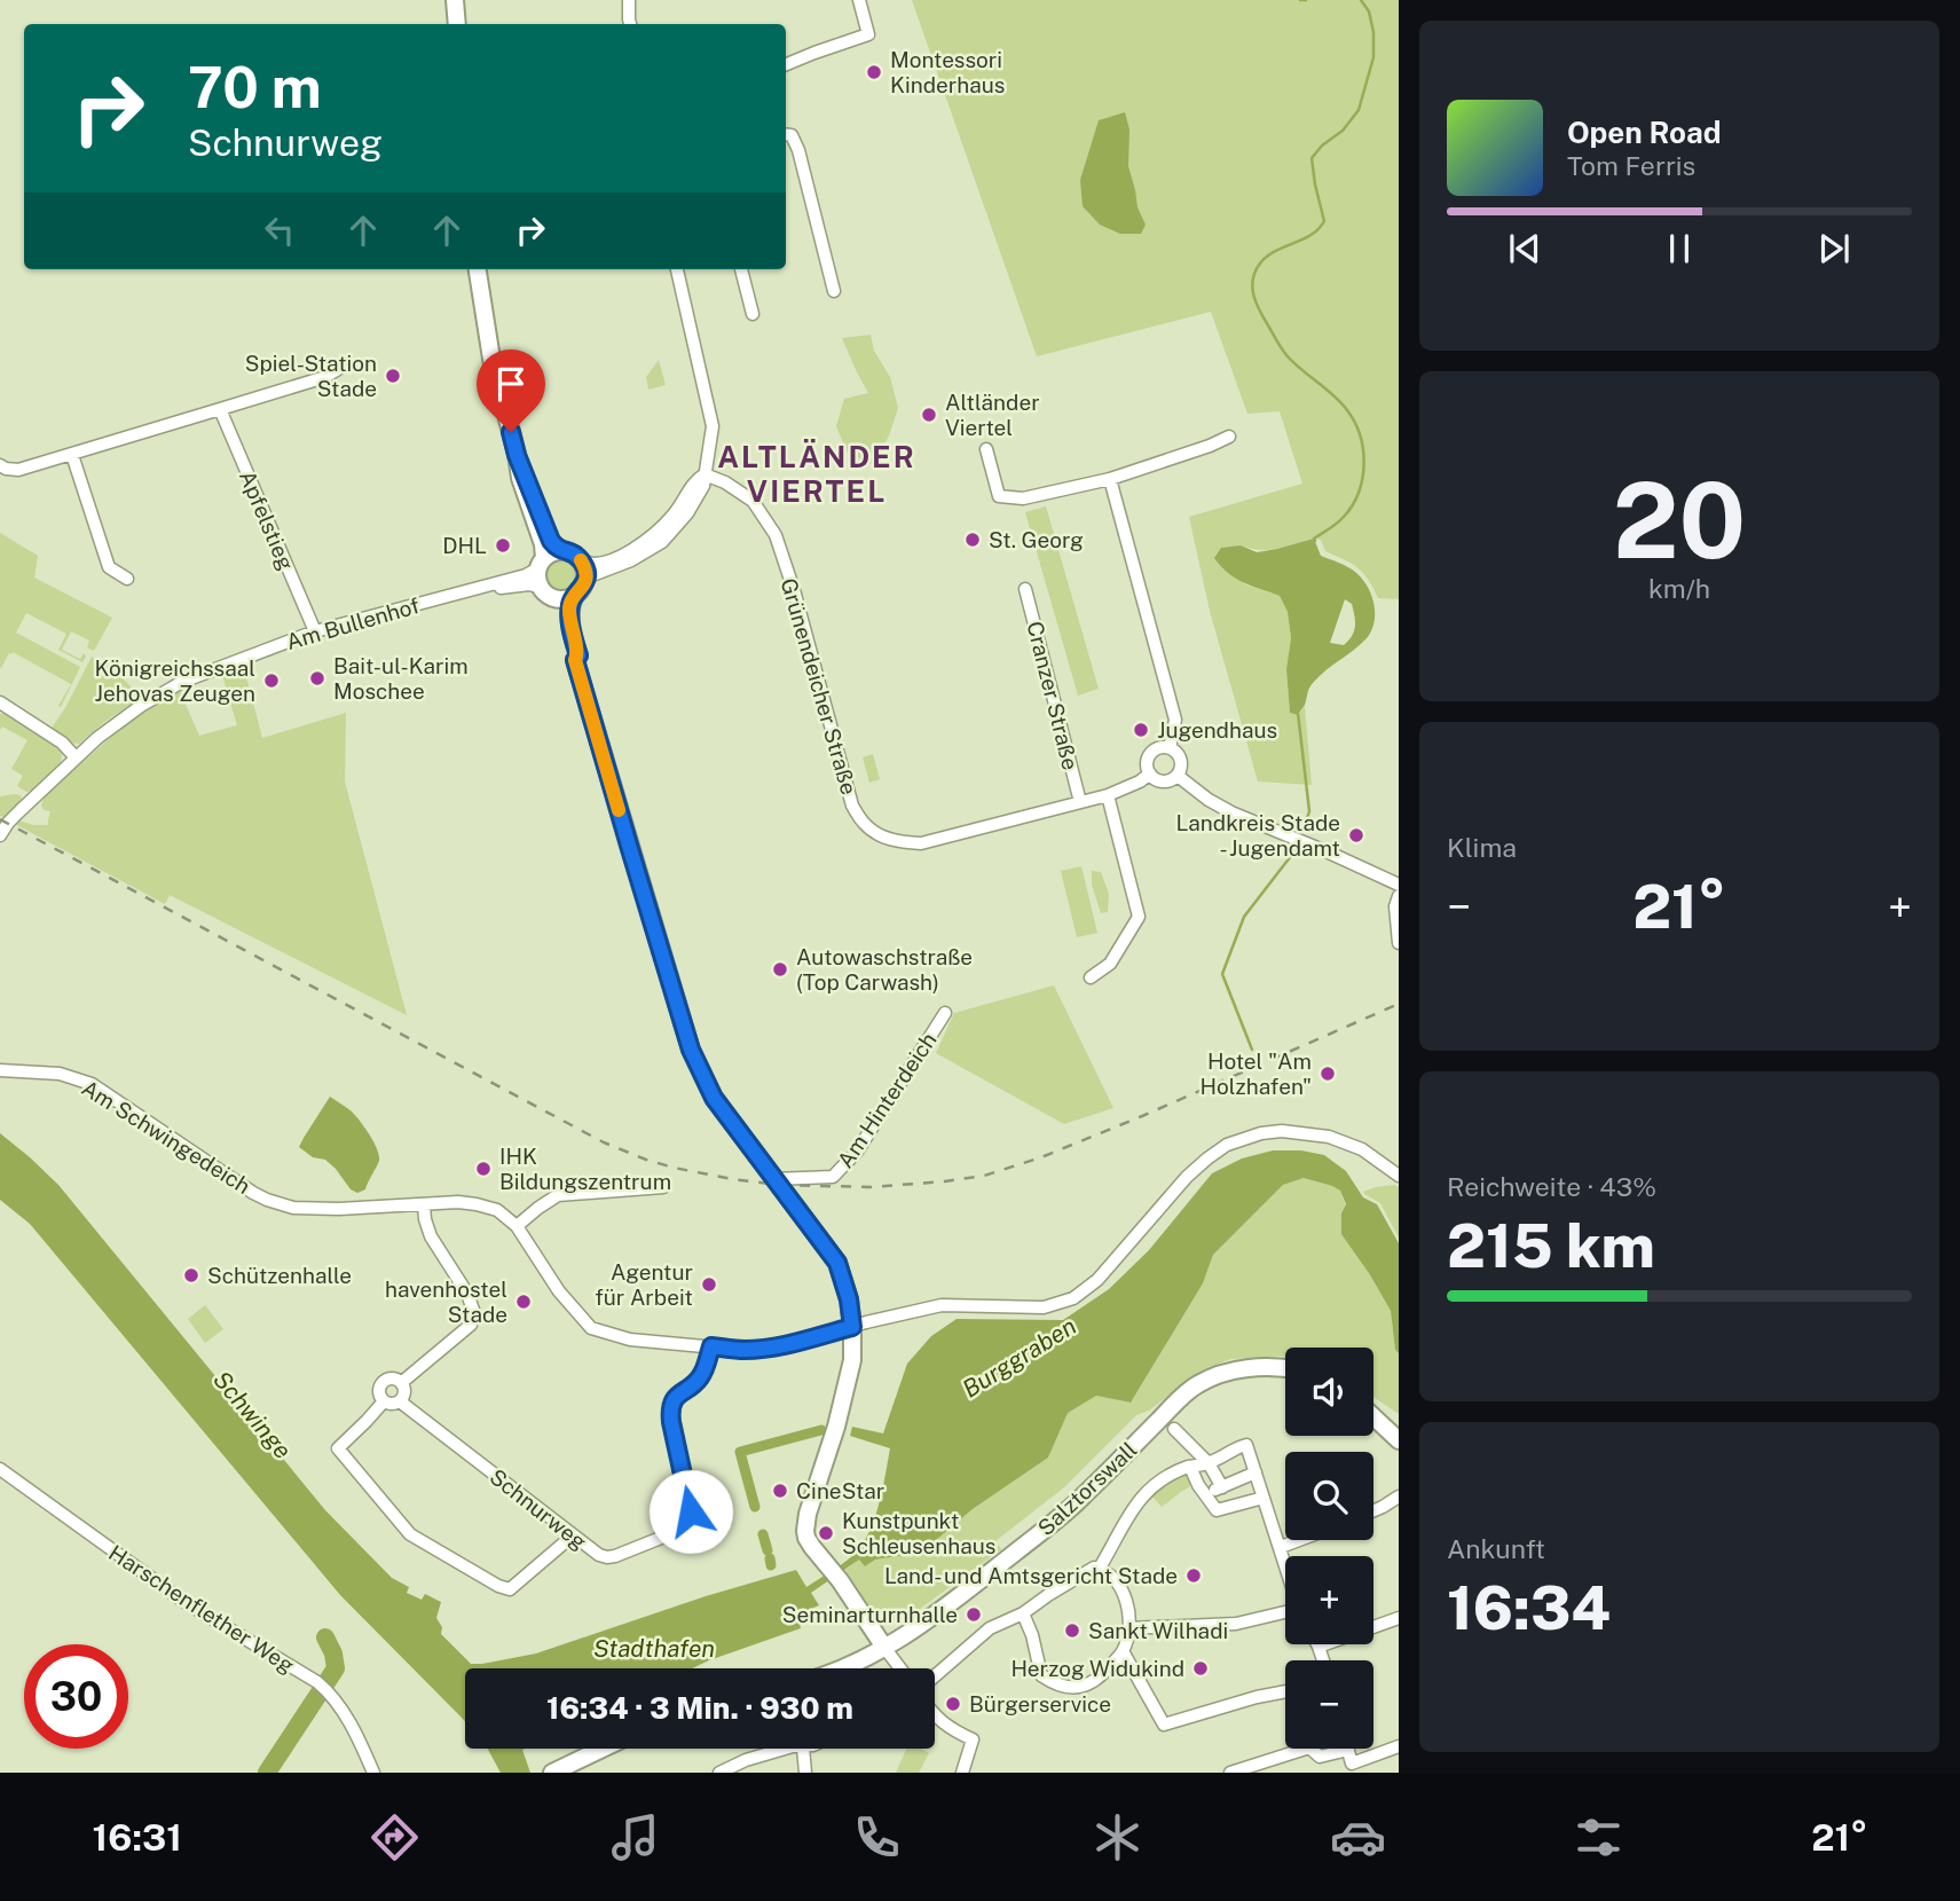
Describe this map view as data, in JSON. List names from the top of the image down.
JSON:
{
  "streets": {
    "main road": ["Salztorswall"],
    "street": [
      "Apfelstieg",
      "Am Bullenhof",
      "Grünendeicher Straße",
      "Cranzer Straße",
      "Am Hinterdeich",
      "Am Schwingedeich",
      "Schnurweg",
      "Harschenflether Weg"
    ]
  },
  "crossings": [
    ["Apfelstieg", "Am Bullenhof"],
    ["Grünendeicher Straße", "Cranzer Straße"],
    ["Am Schwingedeich", "Schnurweg"]
  ],
  "districts": ["ALTLÄNDER VIERTEL"],
  "water": ["Burggraben", "Schwinge", "Stadthafen"],
  "places": [
    "Montessori Kinderhaus",
    "Spiel-Station Stade",
    "Altländer Viertel",
    "St. Georg",
    "DHL",
    "Bait-ul-Karim Moschee",
    "Königreichssaal Jehovas Zeugen",
    "Jugendhaus",
    "Landkreis Stade - Jugendamt",
    "Autowaschstraße (Top Carwash)",
    "Hotel \"Am Holzhafen\"",
    "IHK Bildungszentrum",
    "Schützenhalle",
    "Agentur für Arbeit",
    "havenhostel Stade",
    "CineStar",
    "Kunstpunkt Schleusenhaus",
    "Land- und Amtsgericht Stade",
    "Seminarturnhalle",
    "Sankt Wilhadi",
    "Herzog Widukind",
    "Bürgerservice"
  ],
  "page": {
    "turn": ["70 m", "Schnurweg"],
    "song": ["Open Road", "Tom Ferris"],
    "tile": [
      ["20", "km/h"],
      "Klima",
      ["Reichweite · 43%", "215 km"],
      ["Ankunft", "16:34"]
    ],
    "heat": ["−", "21°", "+"],
    "map_buttons": ["+", "−"],
    "limit": "30",
    "trip": "16:34 · 3 Min. · 930 m",
    "tabs": ["16:31", "21°"]
  }
}
